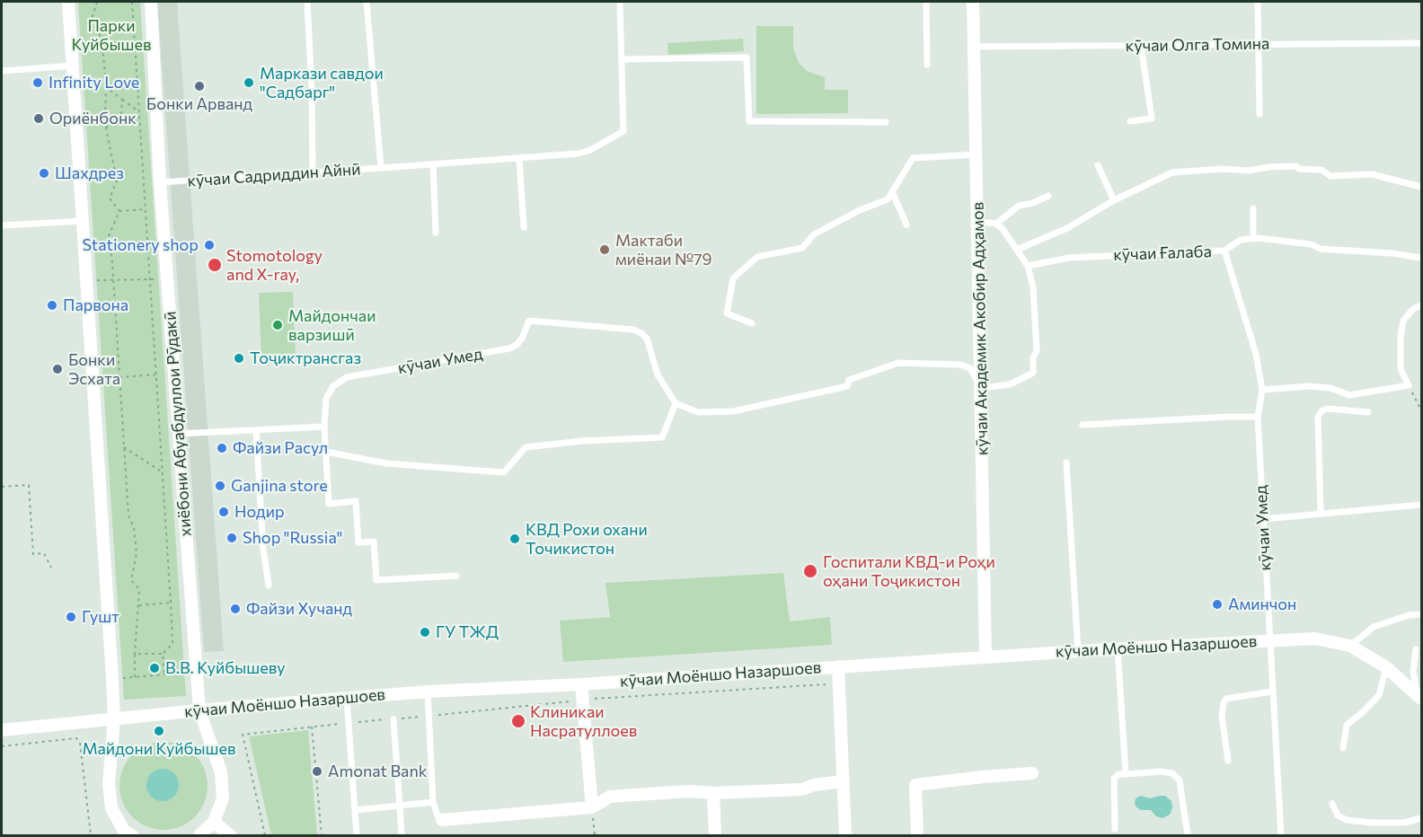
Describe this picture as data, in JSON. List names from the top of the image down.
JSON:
{
  "streets": {
    "street": ["кӯчаи Академик Акобир Адҳамов", "хиёбони Абуабдуллои Рӯдакӣ", "кӯчаи Моёншо Назаршоев"],
    "lane": [
      "кӯчаи Олга Томина",
      "кӯчаи Садриддин Айнӣ",
      "кӯчаи Ғалаба",
      "кӯчаи Умед"
    ]
  },
  "crossings": [
    ["кӯчаи Олга Томина", "кӯчаи Академик Акобир Адҳамов"],
    ["кӯчаи Садриддин Айнӣ", "хиёбони Абуабдуллои Рӯдакӣ"],
    ["кӯчаи Ғалаба", "кӯчаи Умед"],
    ["кӯчаи Академик Акобир Адҳамов", "кӯчаи Моёншо Назаршоев"],
    ["кӯчаи Умед", "кӯчаи Моёншо Назаршоев"],
    ["хиёбони Абуабдуллои Рӯдакӣ", "кӯчаи Моёншо Назаршоев"]
  ],
  "parks": ["Парки Куйбышев"],
  "places": [
    "Infinity Love",
    "Маркази савдои \"Садбарг\"",
    "Бонки Арванд",
    "Ориёнбонк",
    "Шахдрез",
    "Stationery shop",
    "Мактаби миёнаи №79",
    "Stomotology and X-ray,",
    "Парвона",
    "Майдончаи варзишӣ",
    "Тоҷиктрансгаз",
    "Бонки Эсхата",
    "Файзи Расул",
    "Ganjina store",
    "Нодир",
    "Shop \"Russia\"",
    "КВД Рохи охани Точикистон",
    "Госпитали КВД-и Роҳи оҳани Тоҷикистон",
    "Аминчон",
    "Файзи Хучанд",
    "Гушт",
    "ГУ ТЖД",
    "В.В. Куйбышеву",
    "Клиникаи Насратуллоев",
    "Майдони Куйбышев",
    "Amonat Bank"
  ]
}
